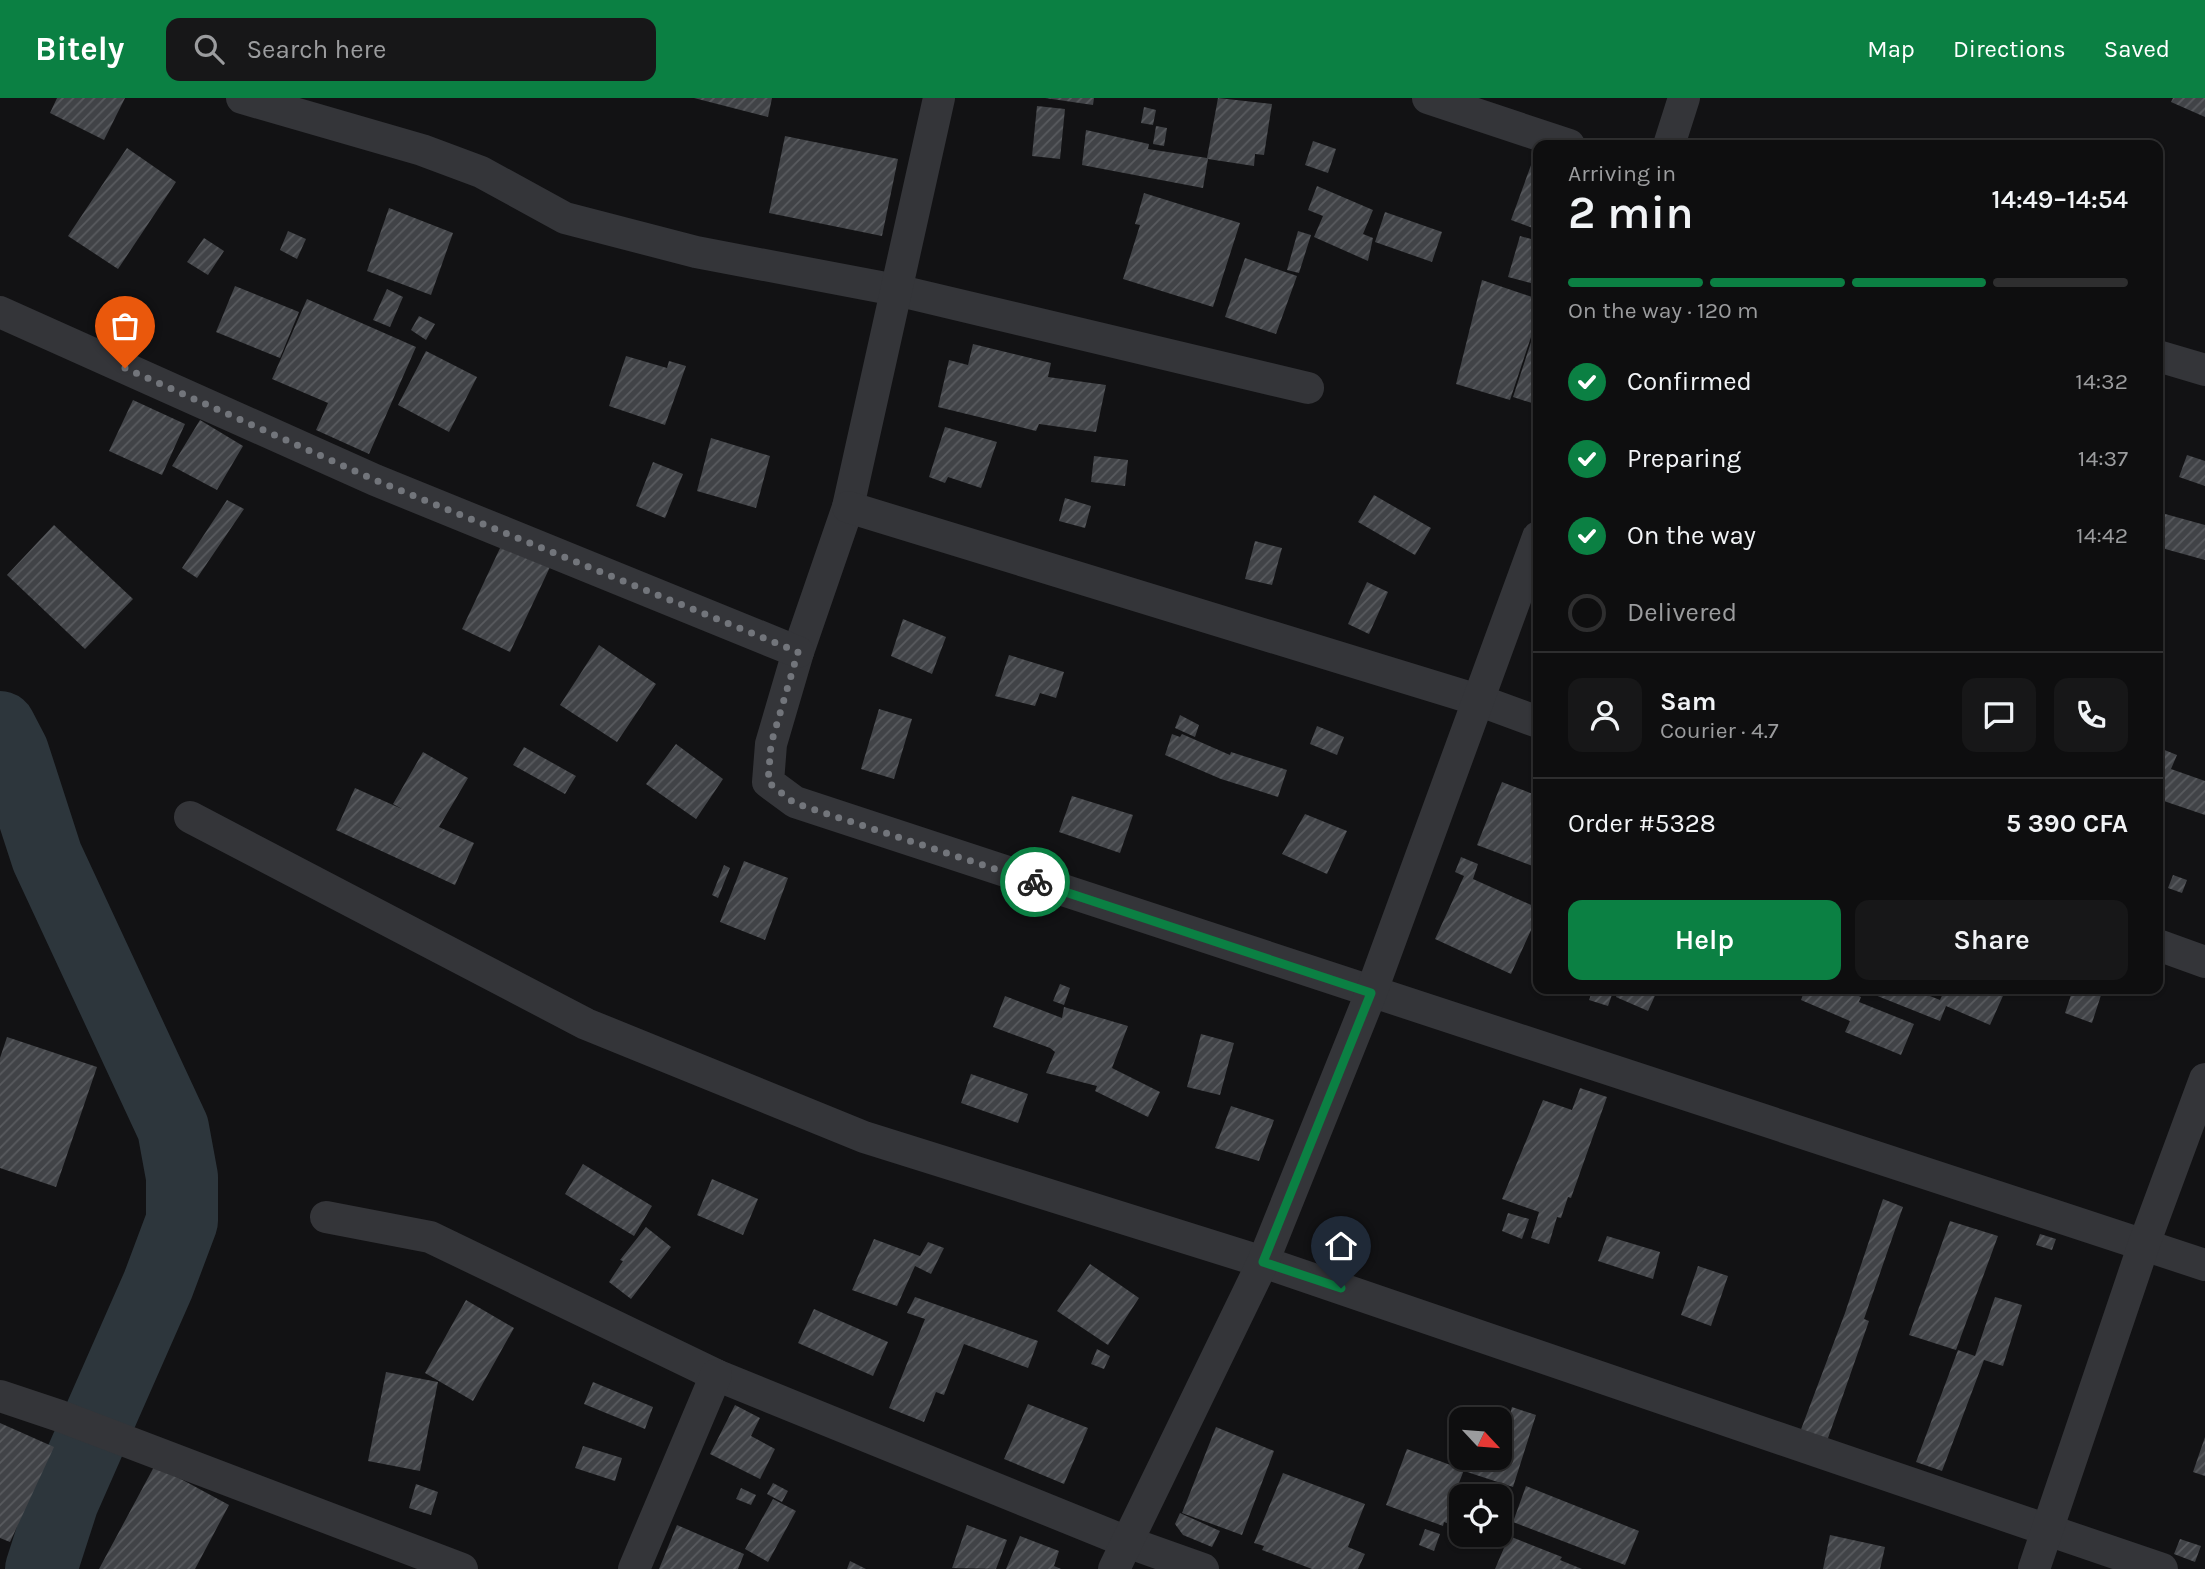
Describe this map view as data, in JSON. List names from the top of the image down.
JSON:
{
  "north": "bottom right",
  "page": {
    "header": "Bitely",
    "search": "Search here",
    "nav": ["Map", "Directions", "Saved"],
    "heading": ["2 min", "Arriving in", "14:49–14:54"],
    "panel": [
      "Sam",
      "Courier · 4.7",
      "Order #5328",
      "5 390 CFA"
    ],
    "bar": "On the way · 120 m",
    "list": [
      ["Confirmed", "14:32"],
      ["Preparing", "14:37"],
      ["On the way", "14:42"],
      "Delivered"
    ],
    "buttons": ["Help", "Share"]
  }
}
